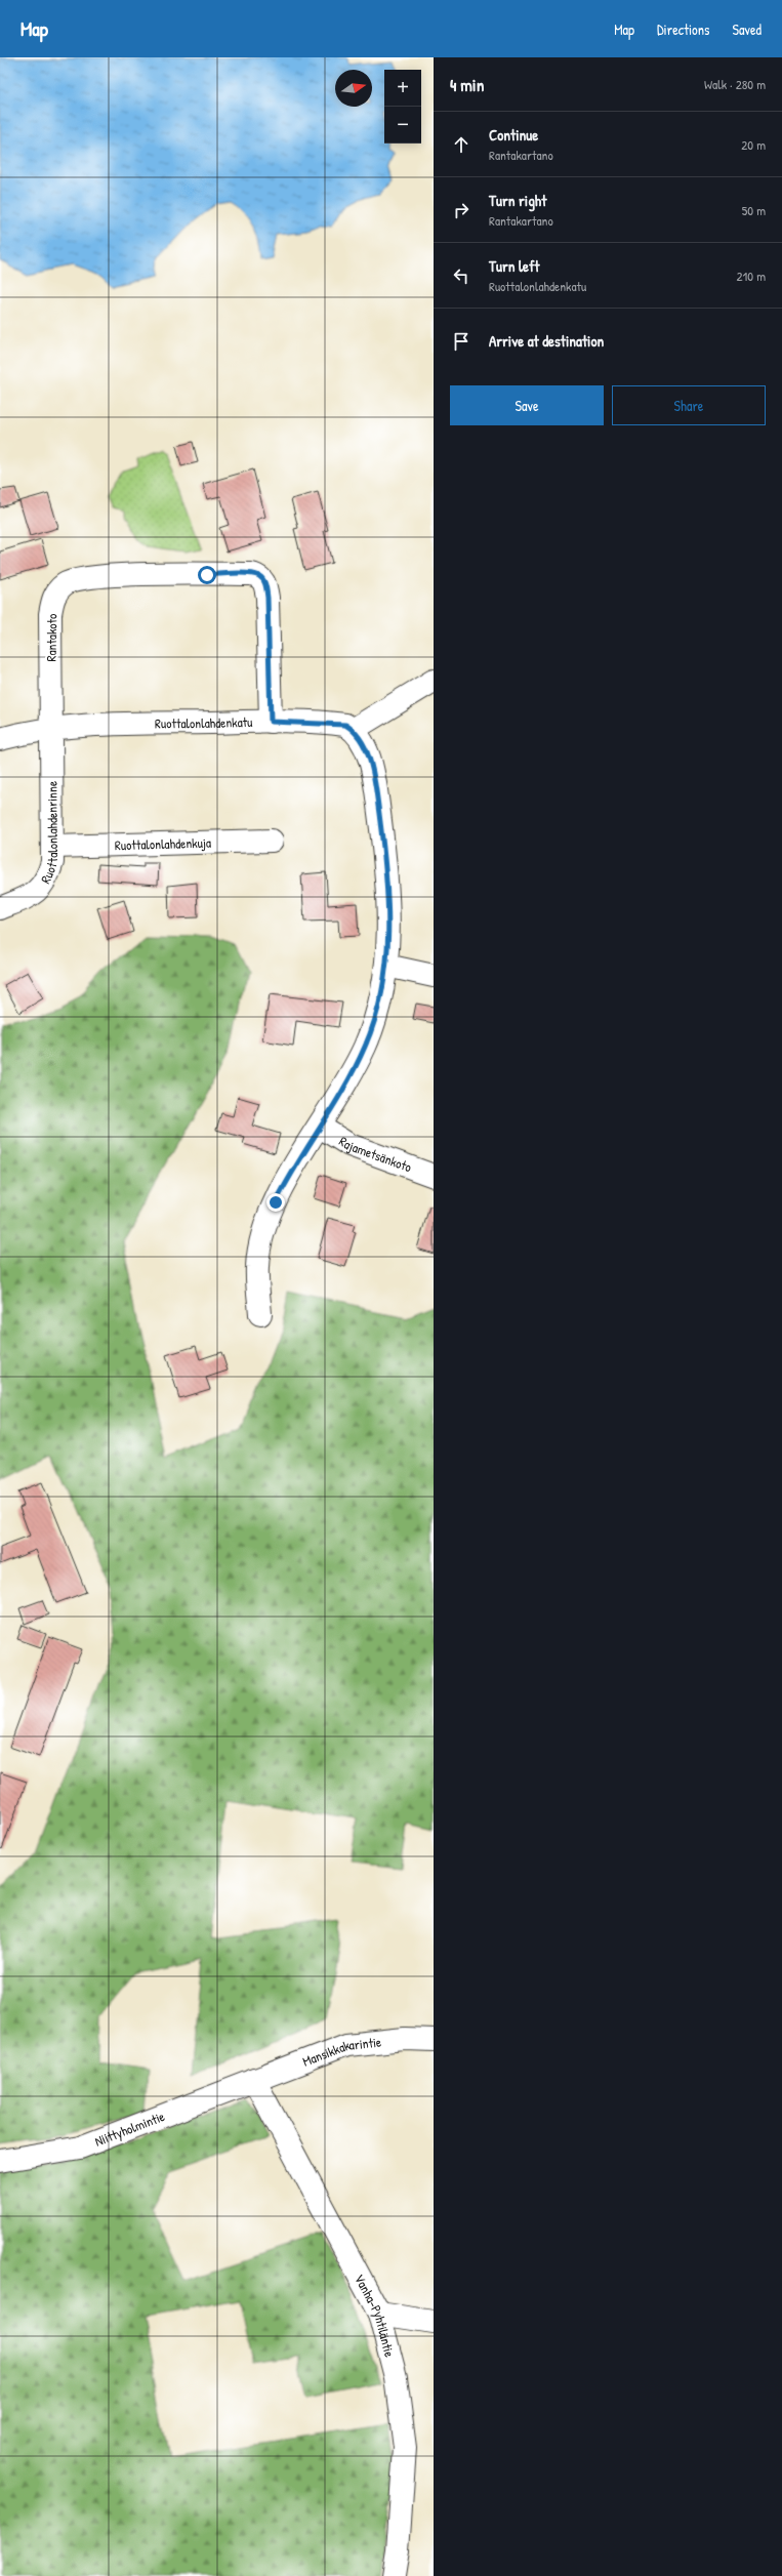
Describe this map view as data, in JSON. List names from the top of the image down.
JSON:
{
  "streets": {
    "street": [
      "Rantakoto",
      "Ruottalonlahdenkatu",
      "Ruottalonlahdenrinne",
      "Ruottalonlahdenkuja",
      "Rajametsänkoto",
      "Mansikkakarintie",
      "Niittyholmintie",
      "Vanha-Pyhtiläntie"
    ]
  },
  "crossings": [
    ["Rantakoto", "Ruottalonlahdenkatu"],
    ["Rantakoto", "Ruottalonlahdenrinne"],
    ["Ruottalonlahdenkatu", "Ruottalonlahdenrinne"],
    ["Ruottalonlahdenrinne", "Ruottalonlahdenkuja"],
    ["Mansikkakarintie", "Niittyholmintie"],
    ["Mansikkakarintie", "Vanha-Pyhtiläntie"],
    ["Niittyholmintie", "Vanha-Pyhtiläntie"]
  ],
  "north": "right",
  "page": {
    "header": "Map",
    "nav": ["Map", "Directions", "Saved"],
    "heading": ["4 min", "Walk · 280 m"],
    "map_buttons": ["+", "−"],
    "list": [
      ["Continue", "Rantakartano", "20 m"],
      ["Turn right", "Rantakartano", "50 m"],
      ["Turn left", "Ruottalonlahdenkatu", "210 m"],
      "Arrive at destination"
    ],
    "buttons": ["Save", "Share"]
  }
}
